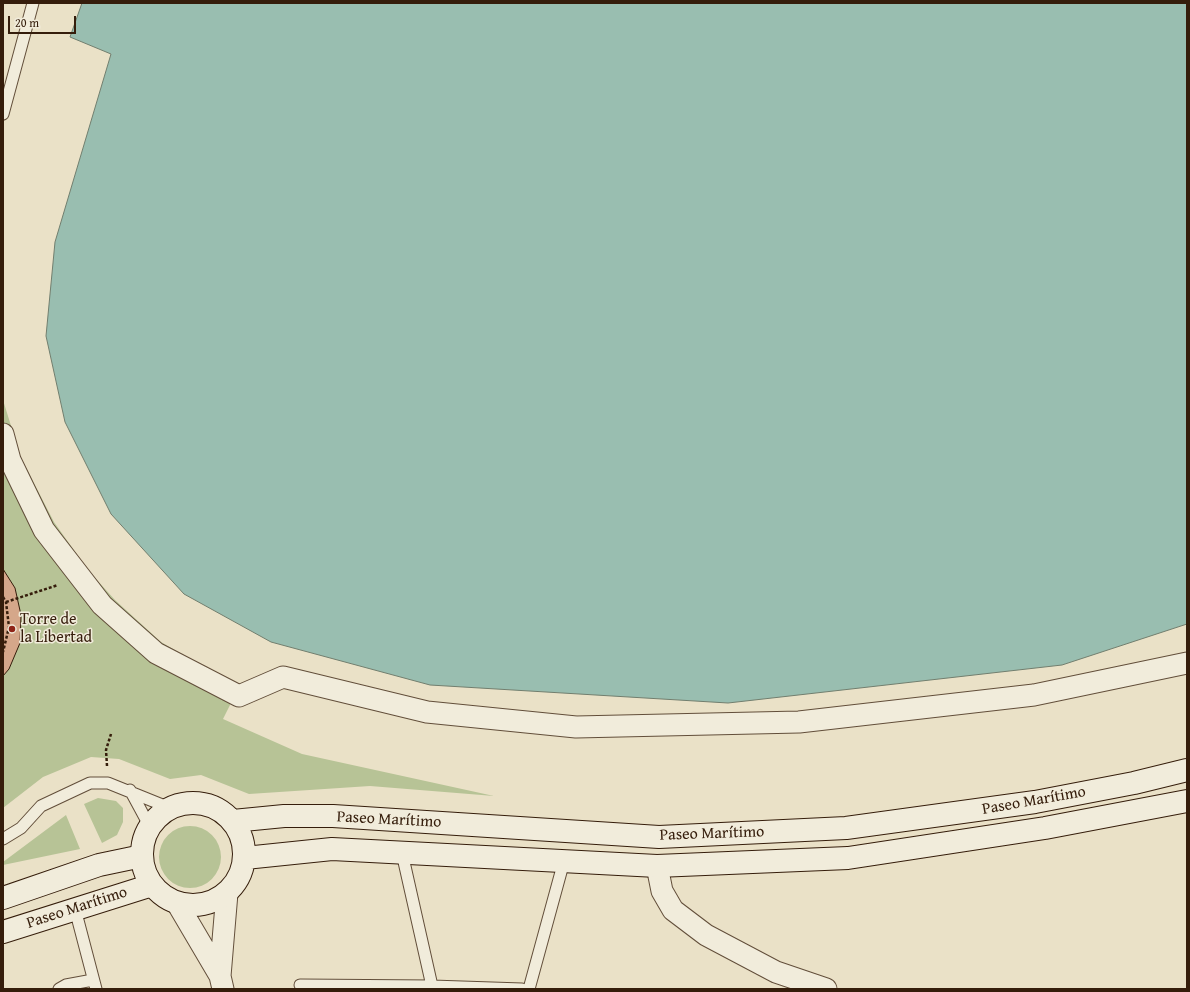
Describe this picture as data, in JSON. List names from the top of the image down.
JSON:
{
  "streets": {
    "main road": ["Paseo Marítimo"]
  },
  "places": ["Torre de la Libertad"],
  "scale_bar": "20 m"
}
